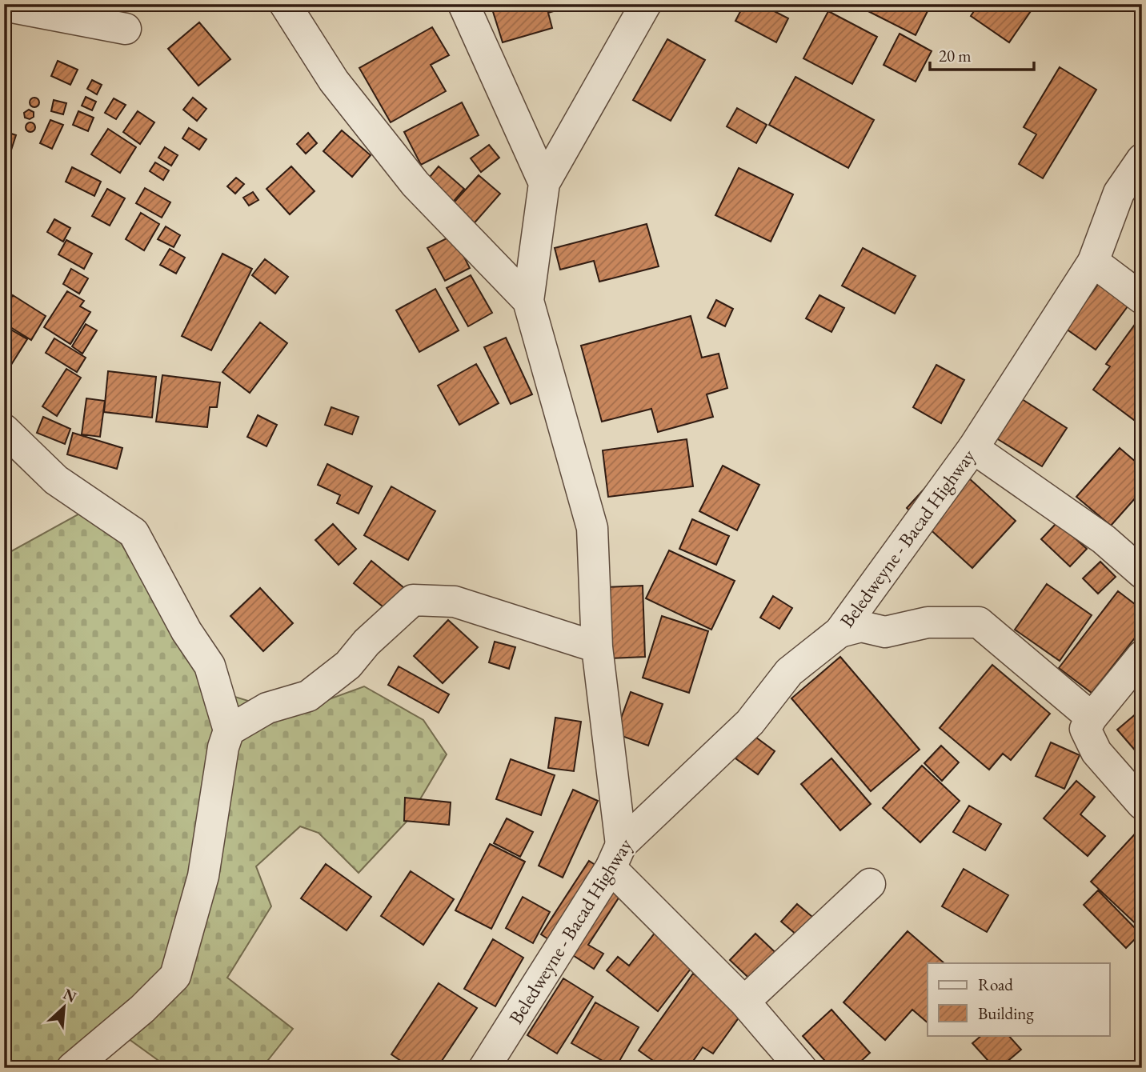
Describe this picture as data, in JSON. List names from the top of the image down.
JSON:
{
  "streets": {
    "street": ["Beledweyne - Bacad Highway"]
  },
  "legend": ["Road", "Building"],
  "scale_bar": "20 m",
  "north": "top right"
}
